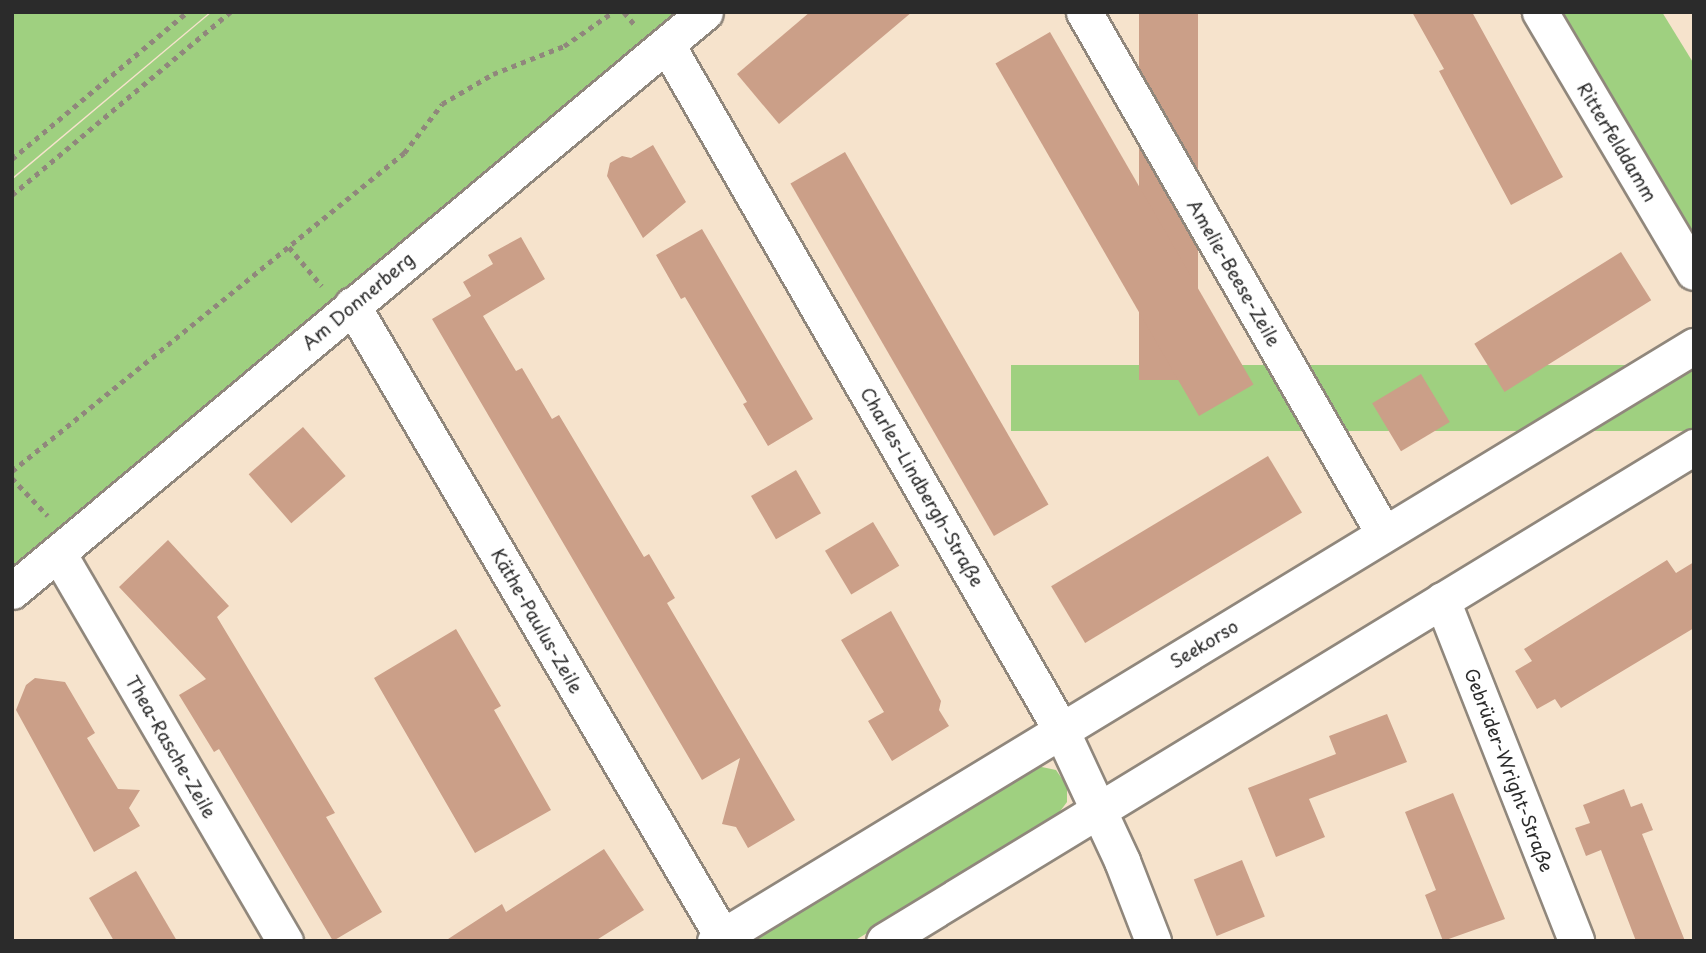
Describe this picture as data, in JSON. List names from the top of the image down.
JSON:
{
  "streets": {
    "street": [
      "Ritterfelddamm",
      "Amelie-Beese-Zeile",
      "Am Donnerberg",
      "Charles-Lindbergh-Straße",
      "Käthe-Paulus-Zeile",
      "Seekorso",
      "Thea-Rasche-Zeile",
      "Gebrüder-Wright-Straße"
    ]
  },
  "crossings": [
    ["Amelie-Beese-Zeile", "Seekorso"],
    ["Am Donnerberg", "Charles-Lindbergh-Straße"],
    ["Am Donnerberg", "Käthe-Paulus-Zeile"],
    ["Am Donnerberg", "Thea-Rasche-Zeile"],
    ["Charles-Lindbergh-Straße", "Seekorso"],
    ["Käthe-Paulus-Zeile", "Seekorso"]
  ]
}
